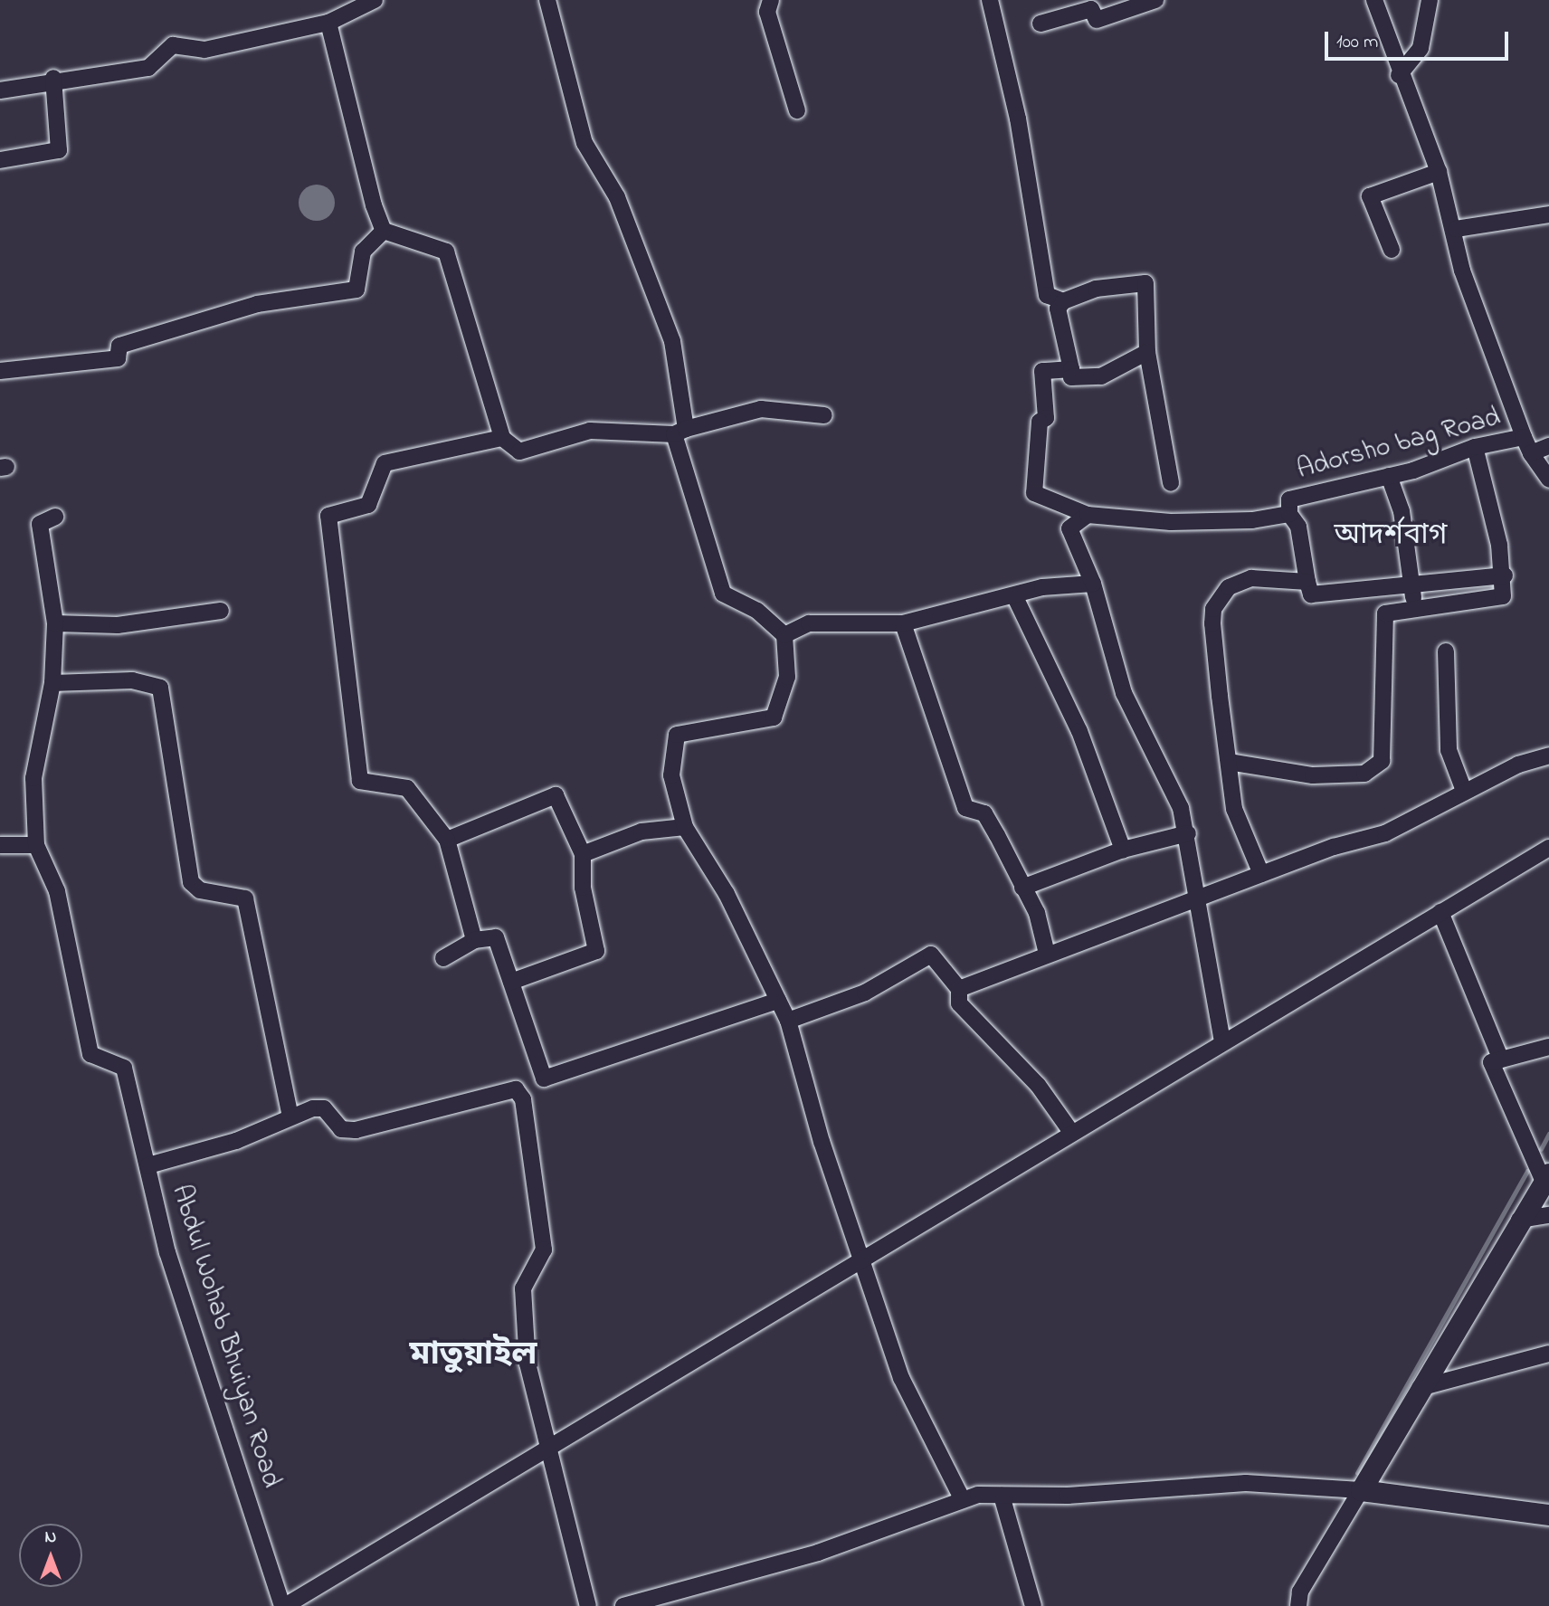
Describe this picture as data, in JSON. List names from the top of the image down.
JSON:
{
  "streets": {
    "street": ["Adorsho bag Road", "Abdul Wohab Bhuiyan Road"]
  },
  "districts": ["আদর্শবাগ", "মাতুয়াইল"],
  "scale_bar": "100 m",
  "north": "top"
}
